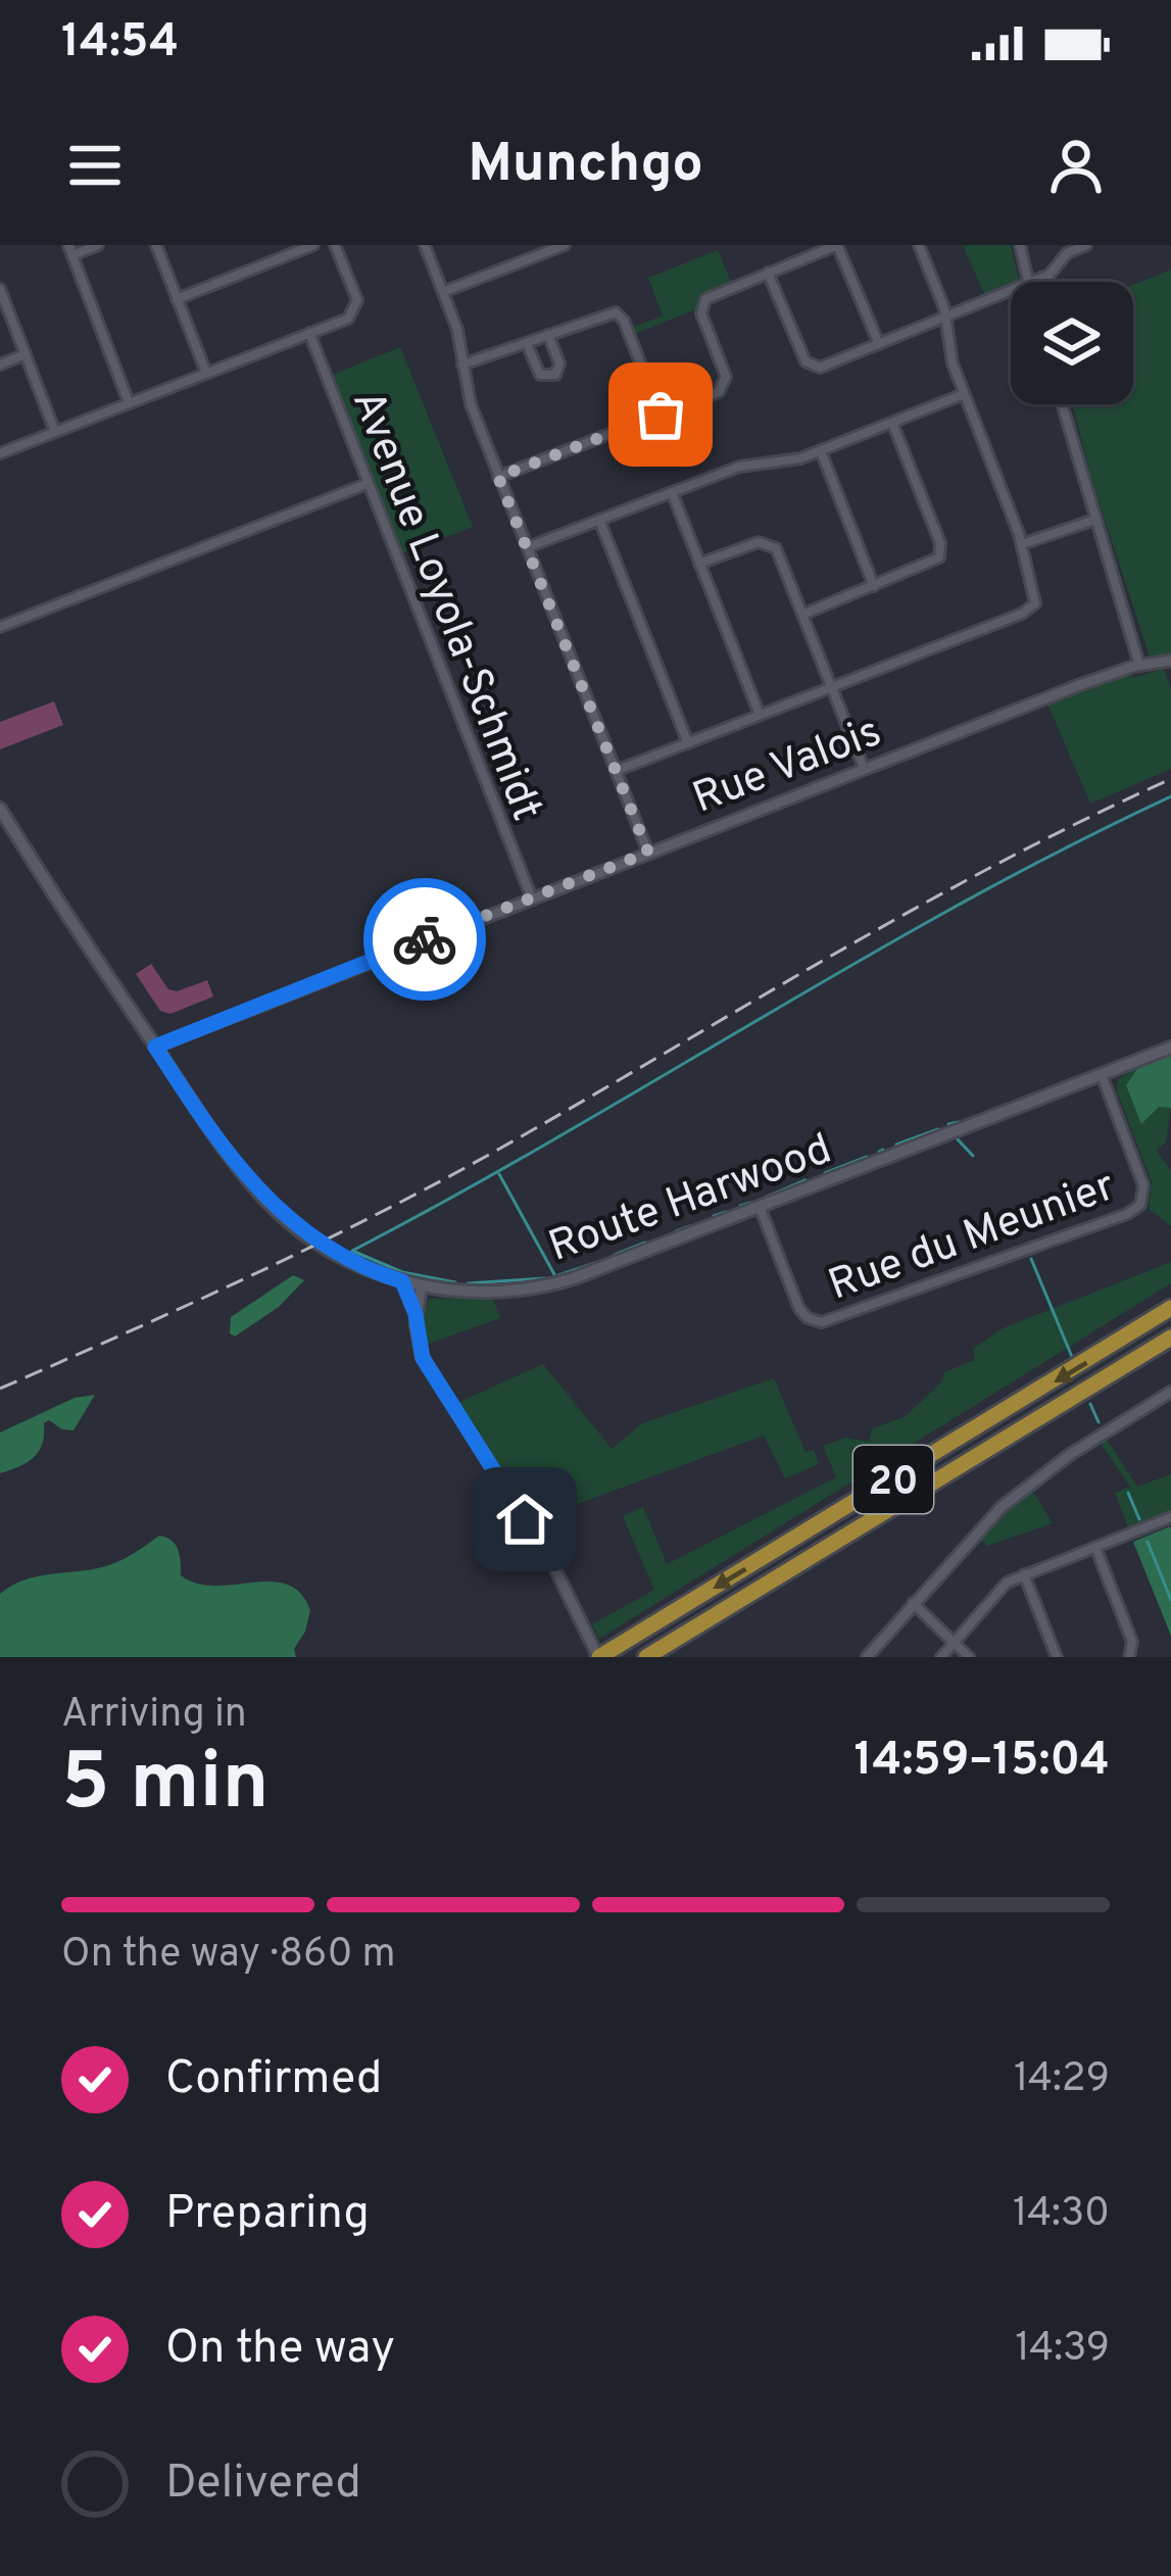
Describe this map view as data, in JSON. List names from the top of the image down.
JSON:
{
  "streets": {
    "highway": ["20"],
    "main road": ["Route Harwood"],
    "street": ["Avenue Loyola-Schmidt", "Rue Valois", "Rue du Meunier"]
  },
  "crossings": [
    ["Avenue Loyola-Schmidt", "Rue Valois"],
    ["Rue Valois", "Route Harwood"],
    ["Route Harwood", "Rue du Meunier"]
  ],
  "page": {
    "status": "14:54",
    "header": "Munchgo",
    "heading": ["5 min", "Arriving in", "14:59–15:04"],
    "bar": "On the way · 860 m",
    "list": [
      ["Confirmed", "14:29"],
      ["Preparing", "14:30"],
      ["On the way", "14:39"],
      "Delivered"
    ]
  }
}
